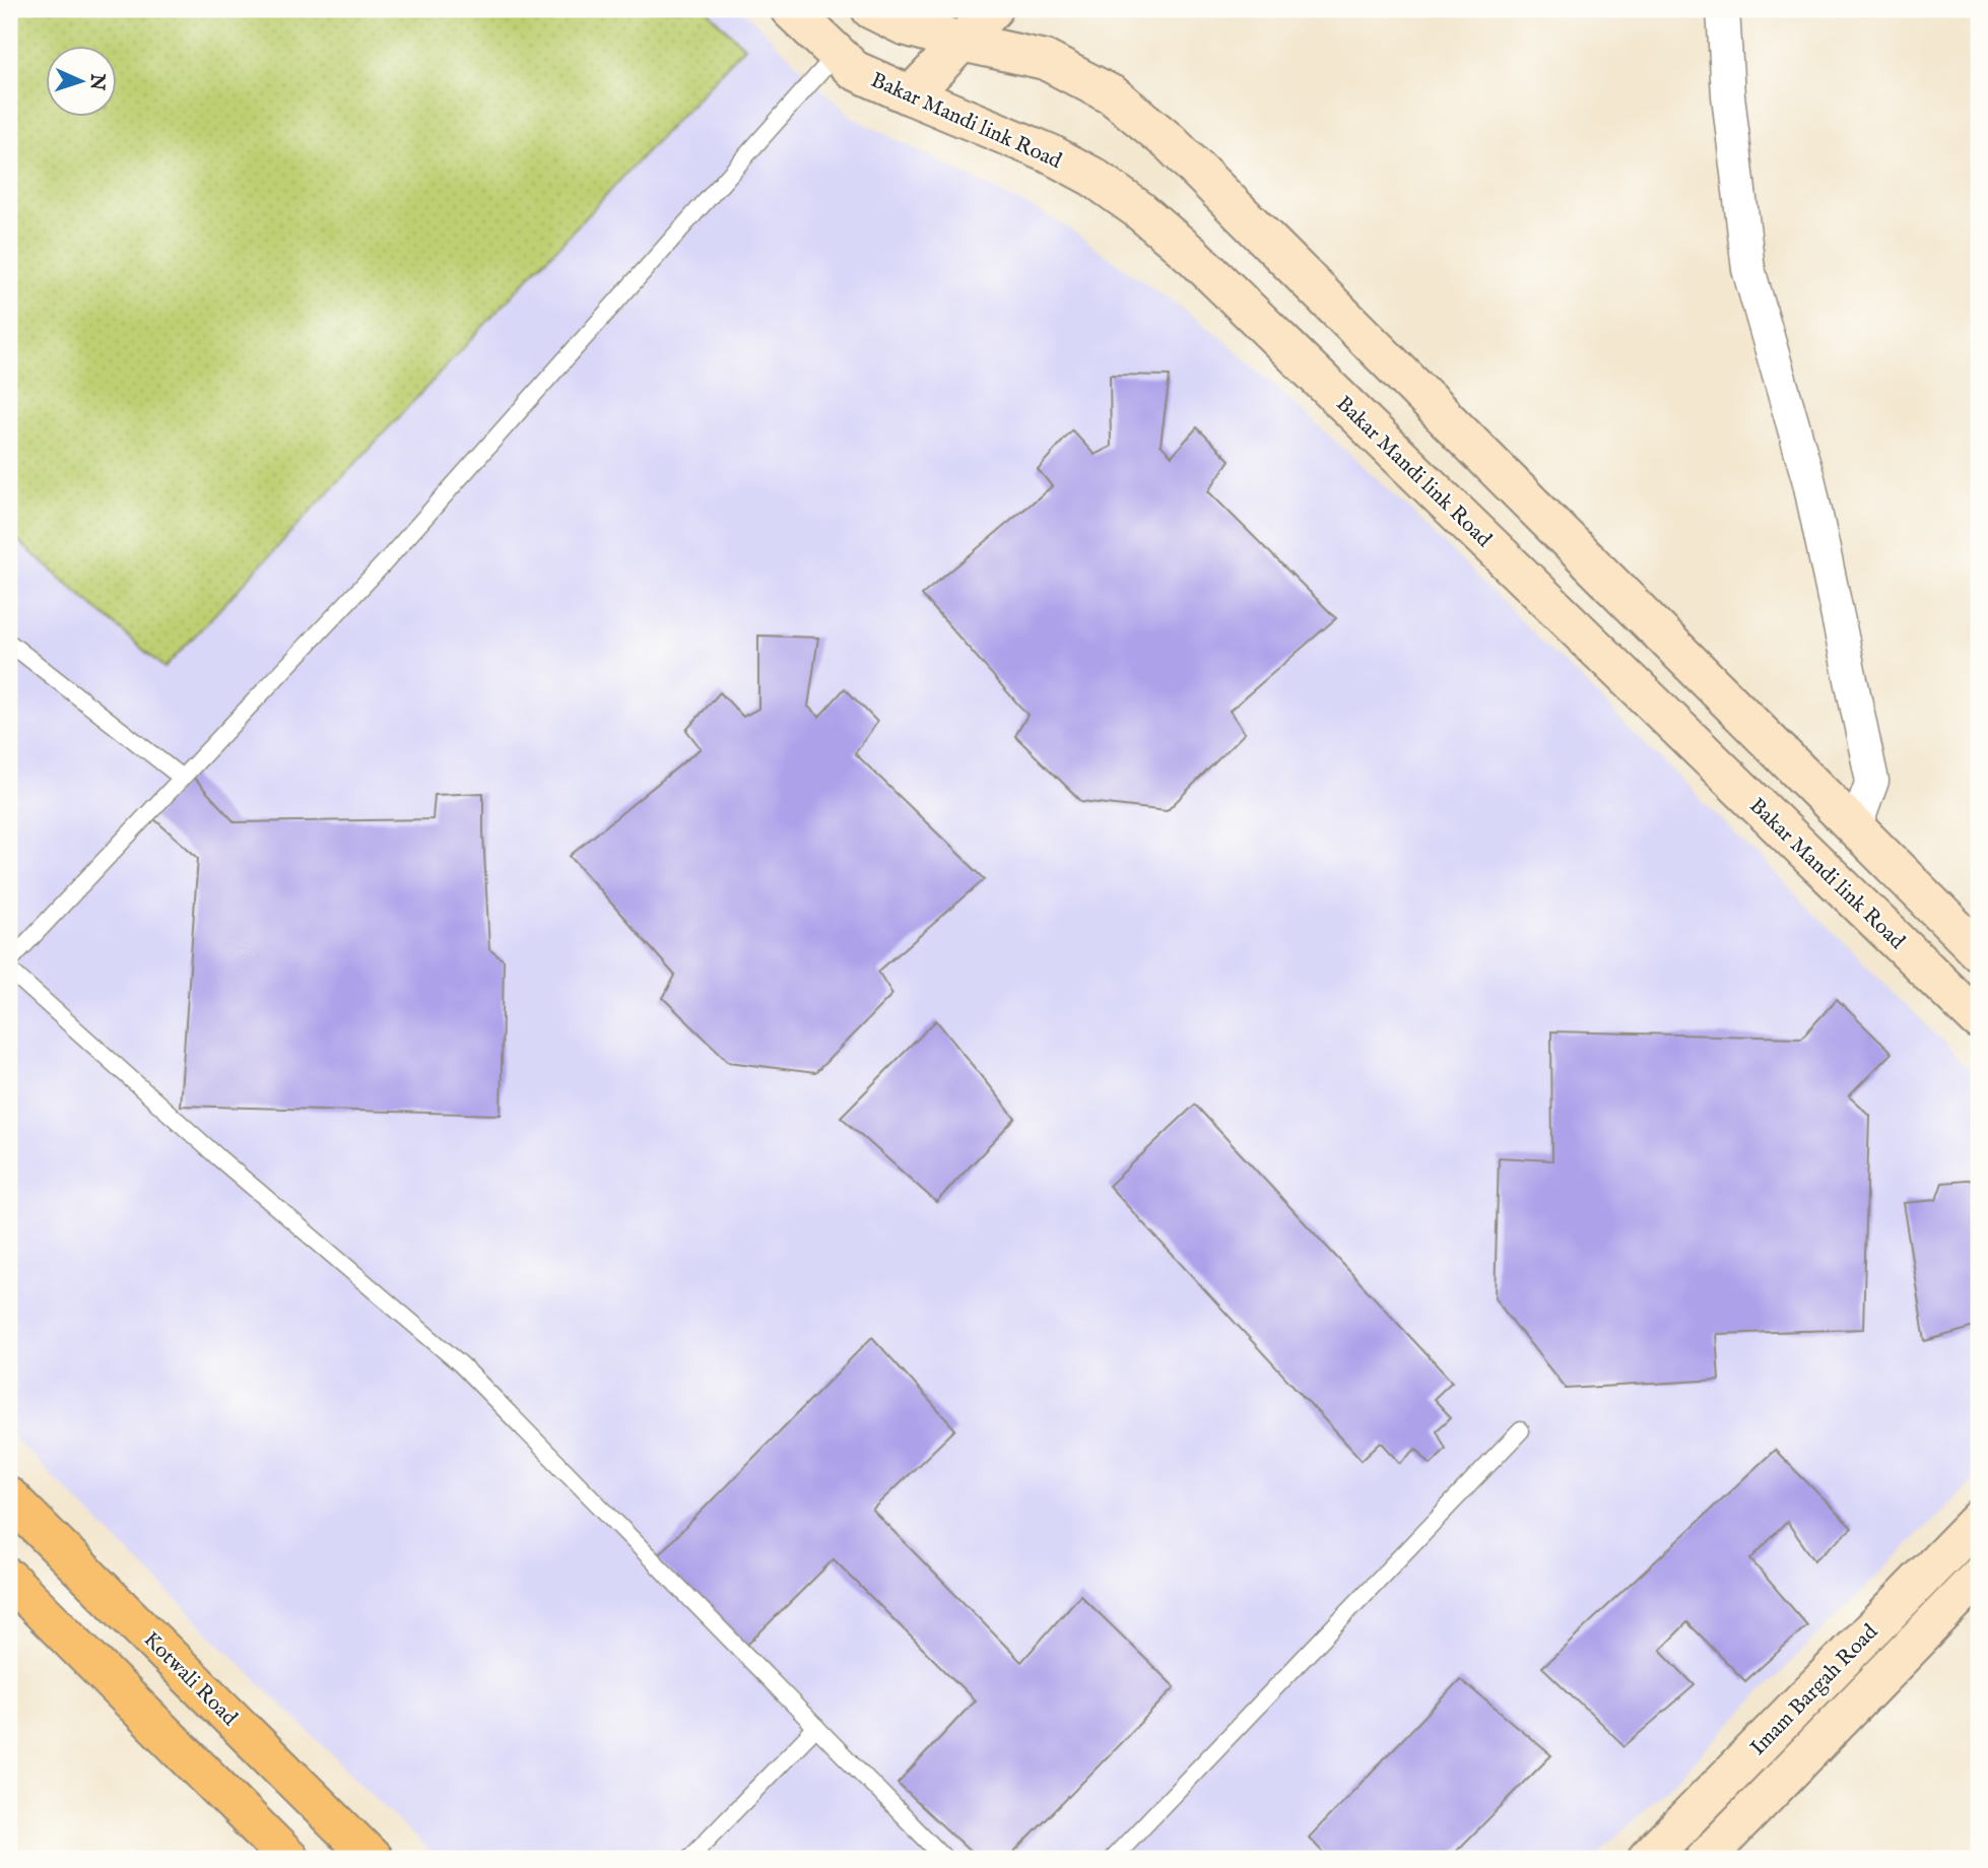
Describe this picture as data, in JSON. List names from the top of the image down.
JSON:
{
  "streets": {
    "main road": ["Bakar Mandi link Road", "Kotwali Road", "Imam Bargah Road"]
  },
  "north": "right"
}
